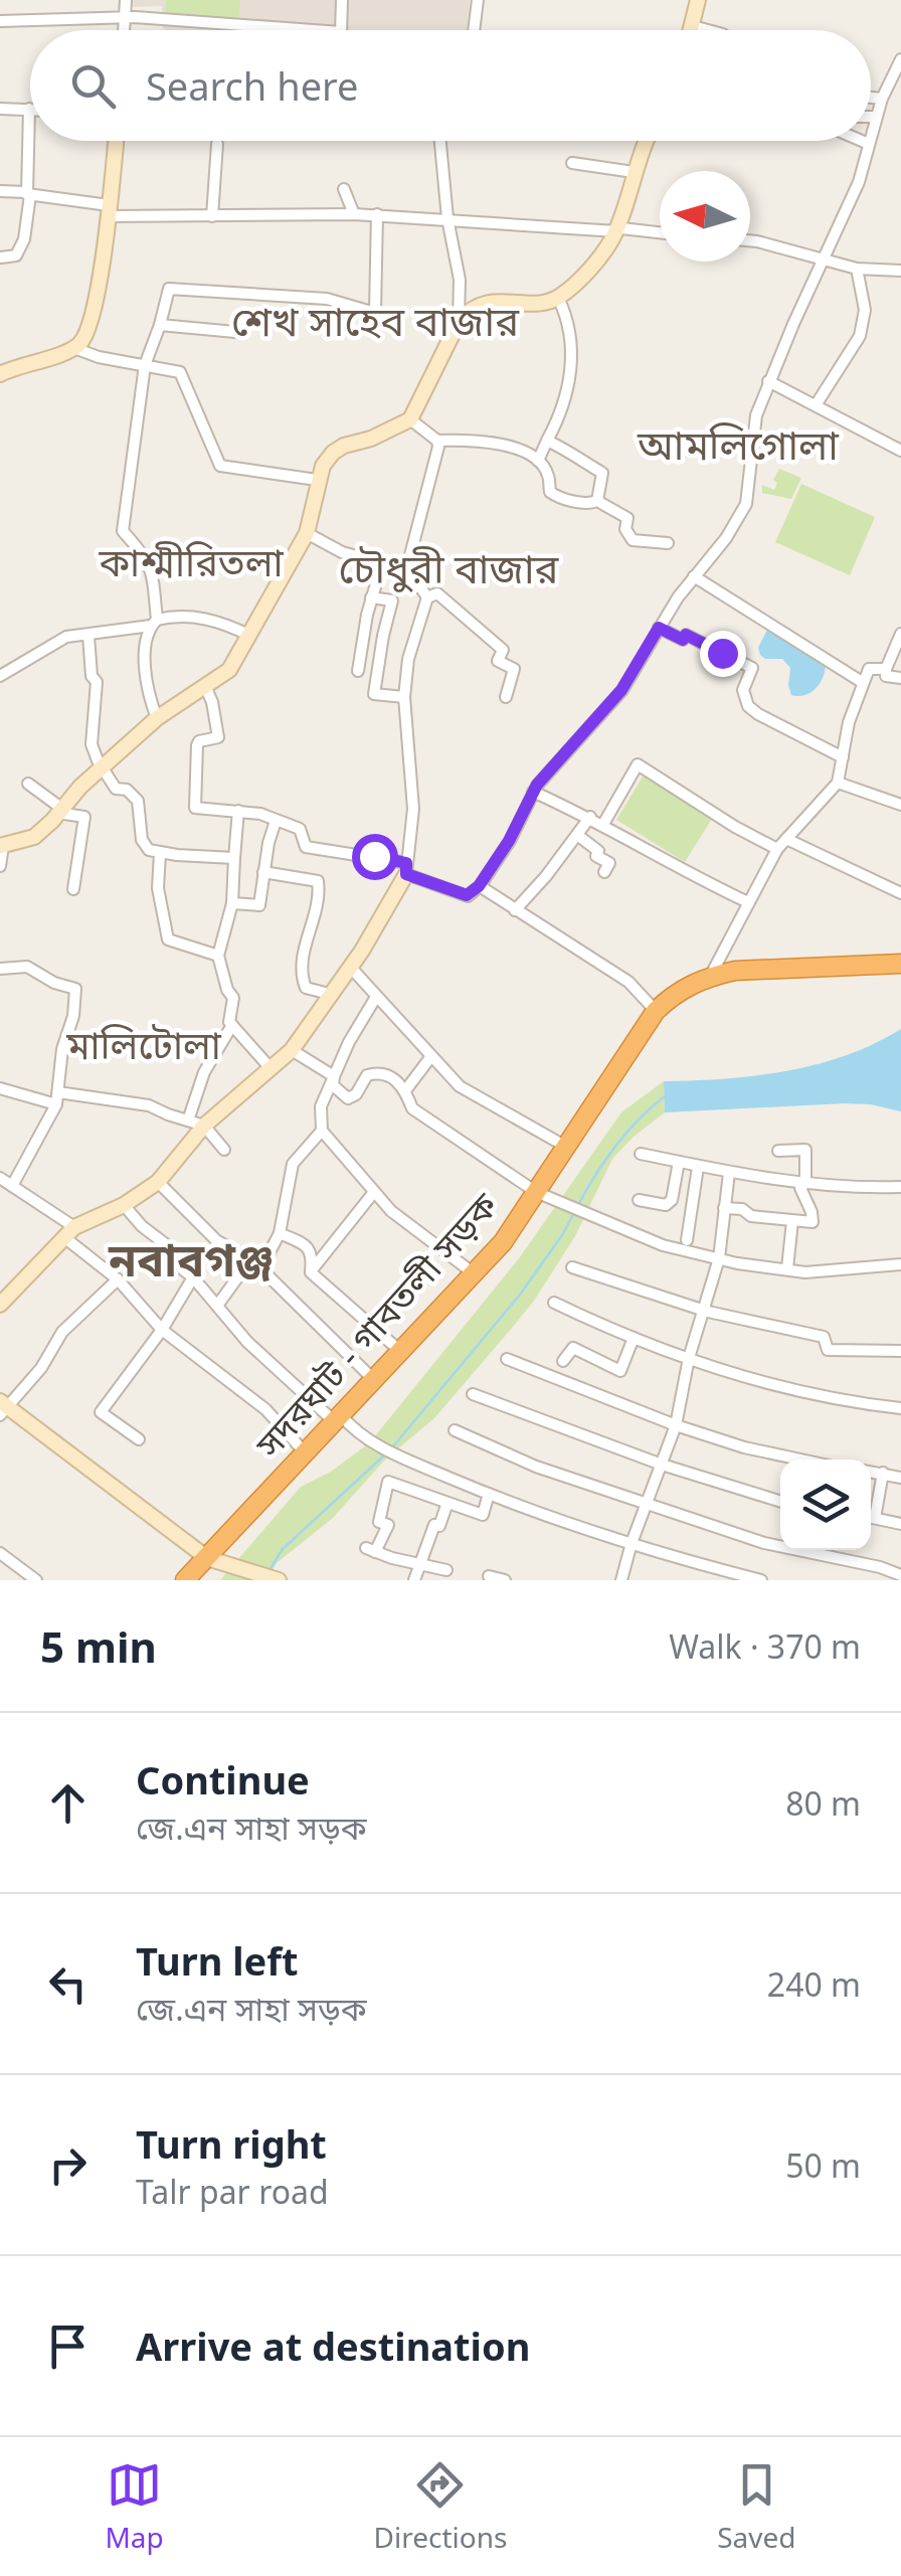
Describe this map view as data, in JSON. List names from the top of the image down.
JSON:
{
  "streets": {
    "highway": ["সদরঘাট - গাবতলী সড়ক"]
  },
  "districts": [
    "শেখ সাহেব বাজার",
    "আমলিগোলা",
    "কাশ্মীরিতলা",
    "চৌধুরী বাজার",
    "মালিটোলা",
    "নবাবগঞ্জ"
  ],
  "north": "left",
  "page": {
    "search": "Search here",
    "heading": ["5 min", "Walk · 370 m"],
    "list": [
      ["Continue", "জে.এন সাহা সড়ক", "80 m"],
      ["Turn left", "জে.এন সাহা সড়ক", "240 m"],
      ["Turn right", "Talr par road", "50 m"],
      "Arrive at destination"
    ],
    "nav": ["Map", "Directions", "Saved"]
  }
}
